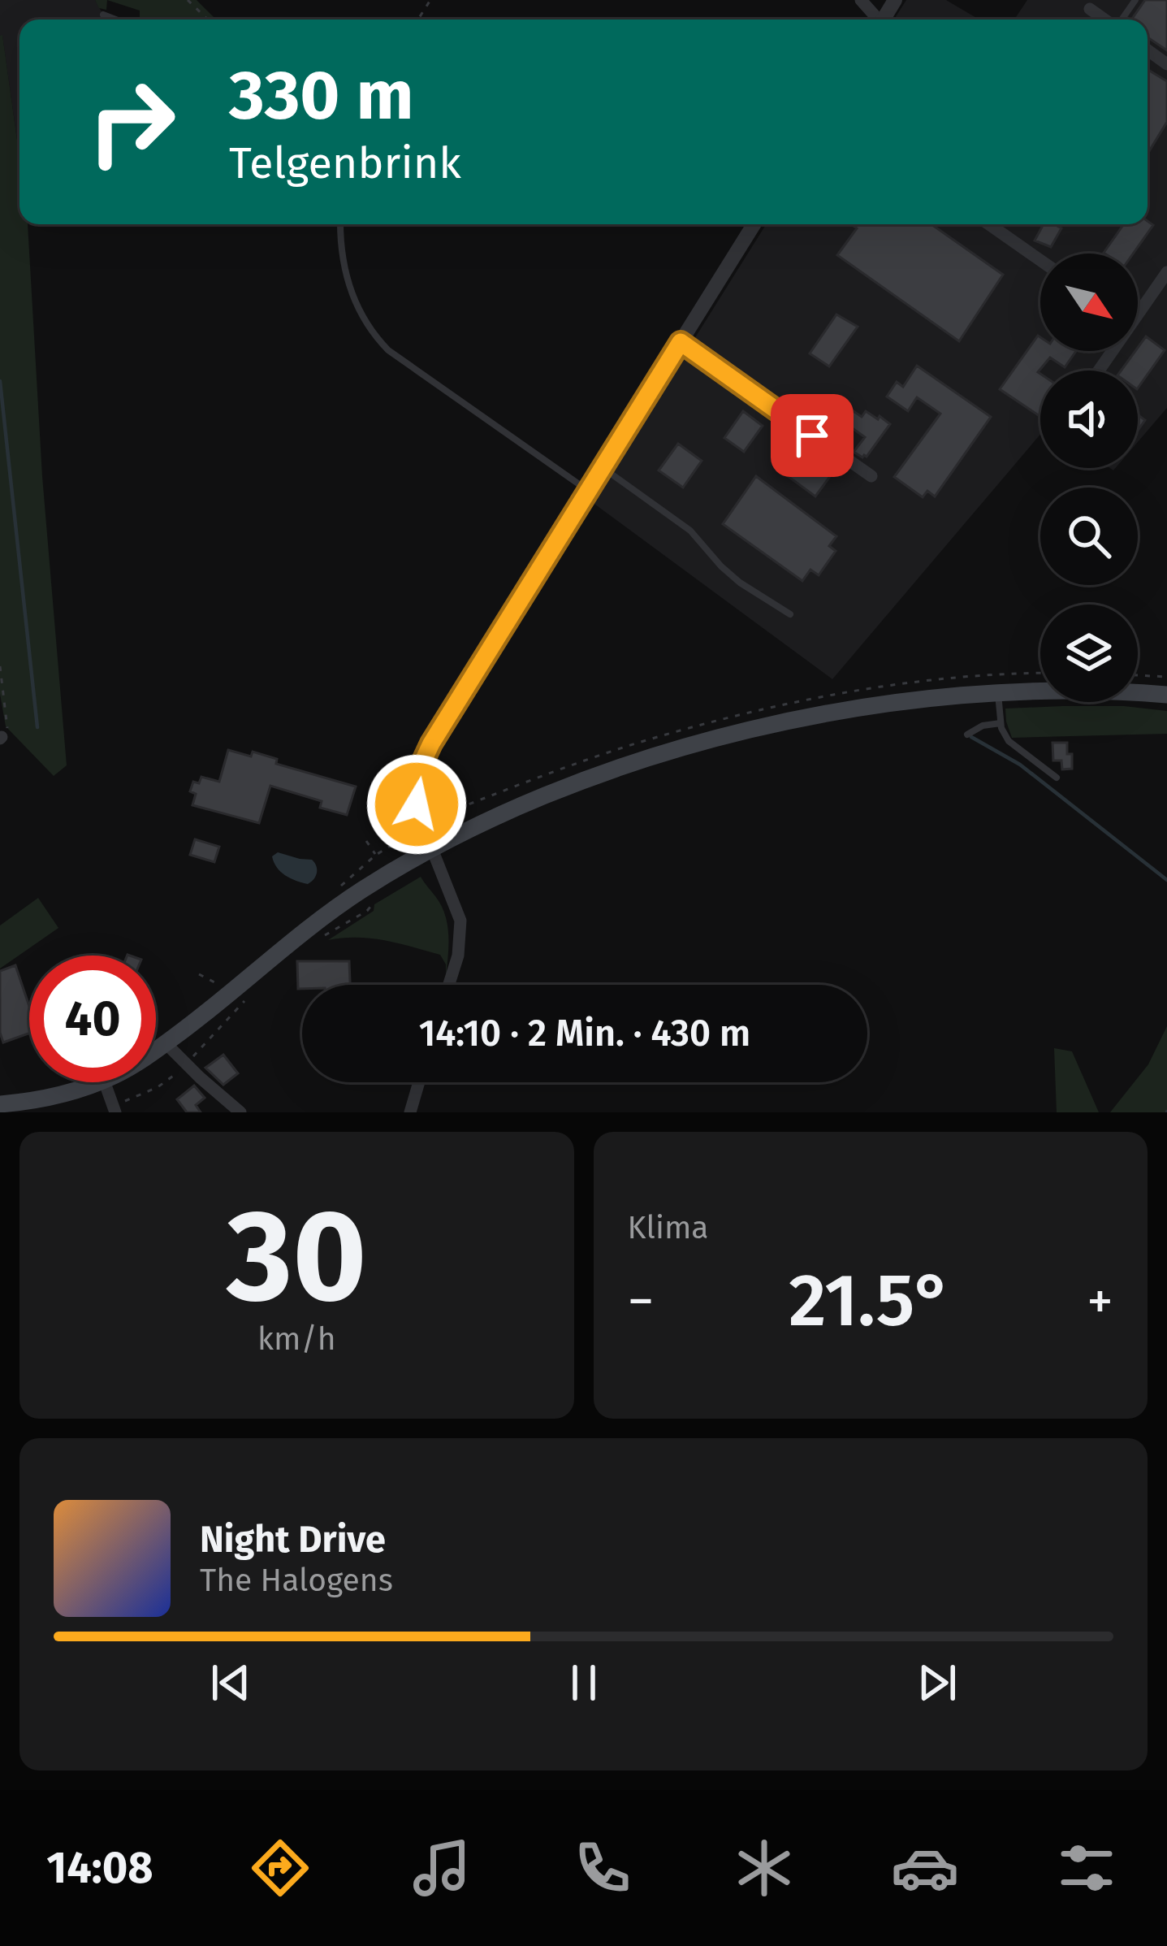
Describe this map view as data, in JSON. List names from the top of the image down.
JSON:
{
  "north": "bottom right",
  "page": {
    "turn": ["330 m", "Telgenbrink"],
    "limit": "40",
    "trip": "14:10 · 2 Min. · 430 m",
    "tile": [
      ["30", "km/h"],
      "Klima"
    ],
    "heat": ["−", "21.5°", "+"],
    "song": ["Night Drive", "The Halogens"],
    "tabs": "14:08"
  }
}
